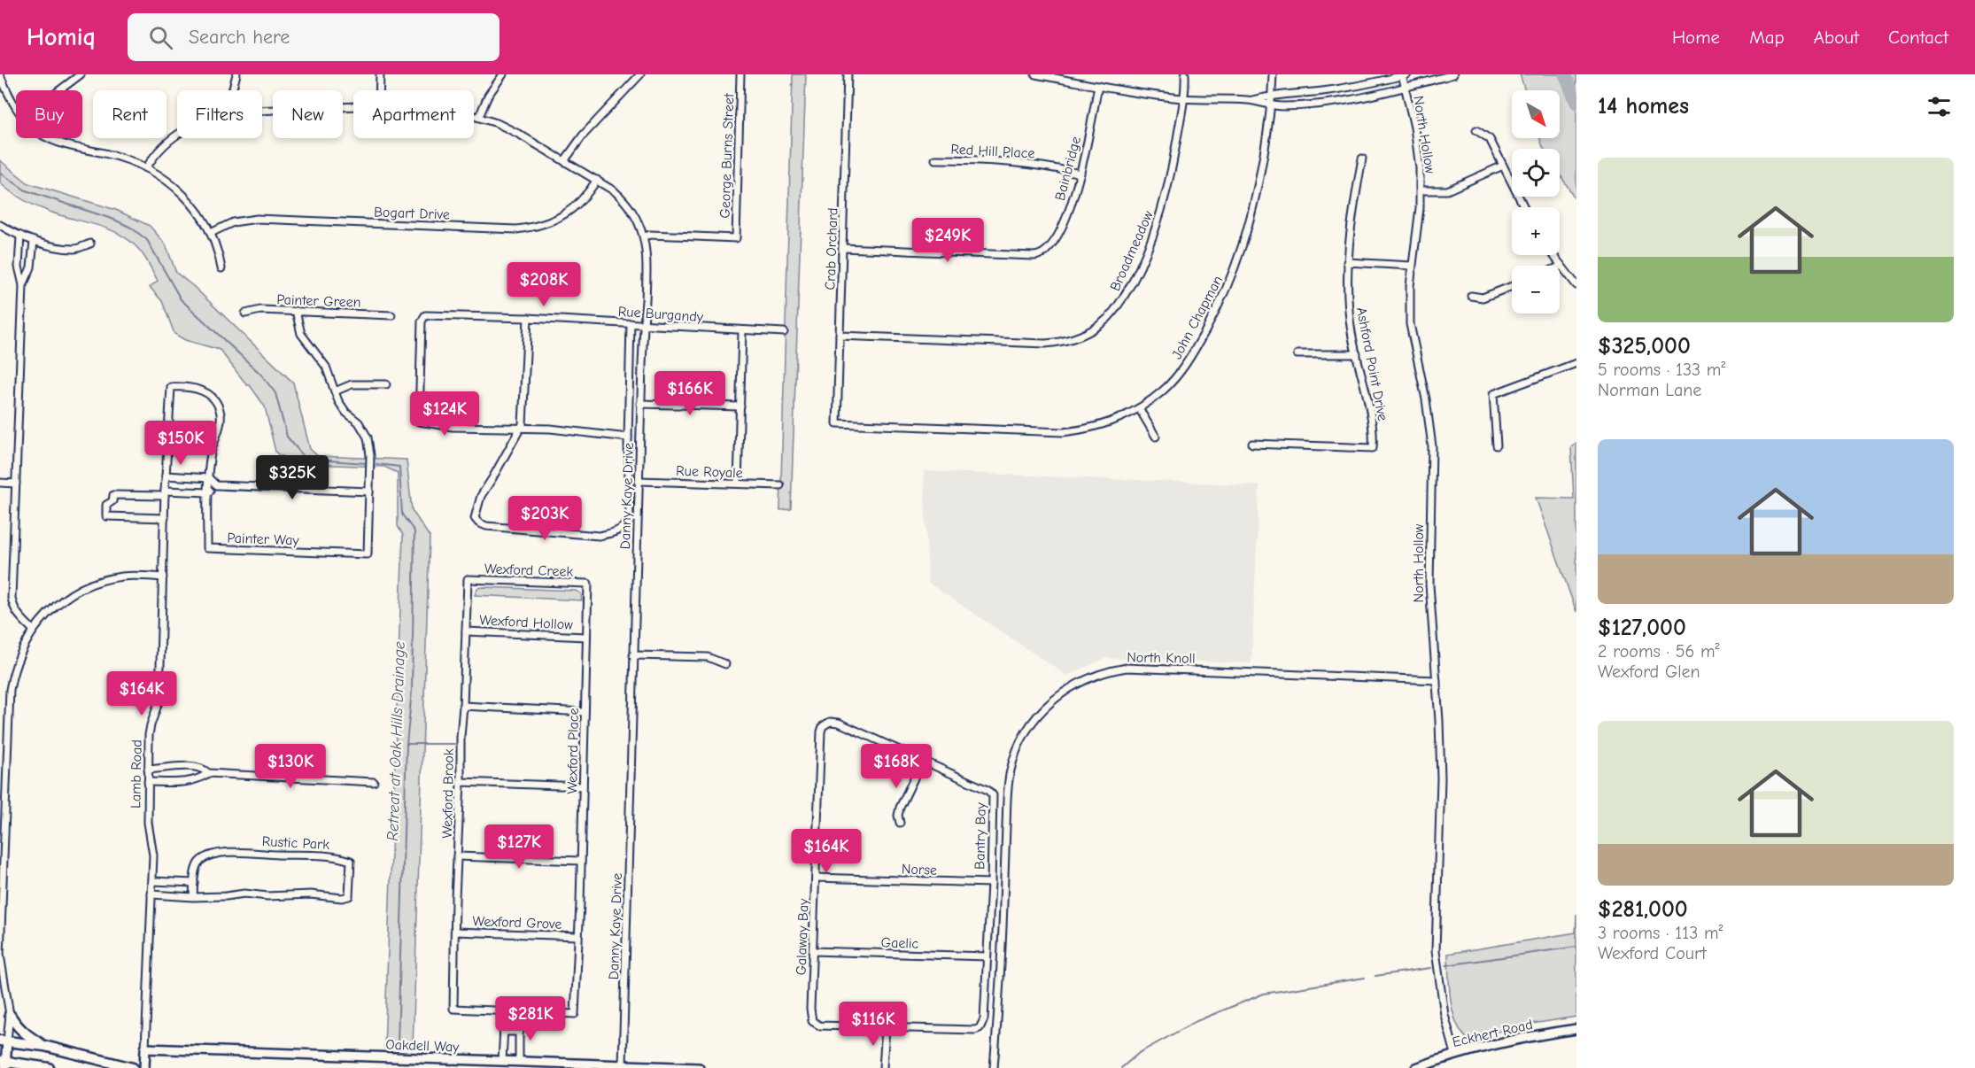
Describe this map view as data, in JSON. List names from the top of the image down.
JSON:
{
  "streets": {
    "street": [
      "North Hollow",
      "Red Hill Place",
      "George Burns Street",
      "Bainbridge",
      "Bogart Drive",
      "Crab Orchard",
      "Broadmeadow",
      "Painter Green",
      "Rue Burgandy",
      "John Chapman",
      "Ashford Point Drive",
      "Rue Royale",
      "Danny Kaye Drive",
      "Painter Way",
      "Wexford Creek",
      "Wexford Hollow",
      "North Knoll",
      "Wexford Place",
      "Lamb Road",
      "Wexford Brook",
      "Bantry Bay",
      "Rustic Park",
      "Norse",
      "Wexford Grove",
      "Galaway Bay",
      "Gaelic",
      "Eckhert Road",
      "Oakdell Way"
    ]
  },
  "crossings": [
    ["North Hollow", "North Knoll"],
    ["North Hollow", "Eckhert Road"],
    ["Red Hill Place", "Bainbridge"],
    ["George Burns Street", "Danny Kaye Drive"],
    ["Bainbridge", "Crab Orchard"],
    ["Bogart Drive", "Danny Kaye Drive"],
    ["Crab Orchard", "Broadmeadow"],
    ["Crab Orchard", "John Chapman"],
    ["Painter Green", "Painter Way"],
    ["Rue Burgandy", "Danny Kaye Drive"],
    ["Rue Royale", "Danny Kaye Drive"],
    ["Danny Kaye Drive", "Oakdell Way"],
    ["Painter Way", "Lamb Road"],
    ["Wexford Creek", "Wexford Place"],
    ["Wexford Creek", "Wexford Brook"],
    ["Wexford Hollow", "Wexford Place"],
    ["Wexford Hollow", "Wexford Brook"],
    ["Wexford Place", "Wexford Grove"],
    ["Lamb Road", "Rustic Park"],
    ["Lamb Road", "Oakdell Way"],
    ["Wexford Brook", "Wexford Grove"],
    ["Bantry Bay", "Norse"],
    ["Bantry Bay", "Galaway Bay"],
    ["Bantry Bay", "Gaelic"],
    ["Norse", "Galaway Bay"],
    ["Galaway Bay", "Gaelic"]
  ],
  "water": ["Retreat at Oak Hills Drainage"],
  "north": "bottom right",
  "page": {
    "header": "Homiq",
    "search": "Search here",
    "nav": [
      "Home",
      "Map",
      "About",
      "Contact"
    ],
    "heading": "14 homes",
    "map_buttons": ["+", "−"],
    "chip": [
      "Buy",
      "Rent",
      "Filters",
      "New",
      "Apartment"
    ],
    "list": [
      {
        "name": "$325,000",
        "note": "5 rooms · 133 m² · Norman Lane"
      },
      {
        "name": "$127,000",
        "note": "2 rooms · 56 m² · Wexford Glen"
      },
      {
        "name": "$281,000",
        "note": "3 rooms · 113 m² · Wexford Court"
      }
    ],
    "price": [
      "$249K",
      "$208K",
      "$166K",
      "$124K",
      "$150K",
      "$325K",
      "$203K",
      "$164K",
      "$130K",
      "$168K",
      "$127K",
      "$164K",
      "$281K",
      "$116K"
    ]
  }
}
